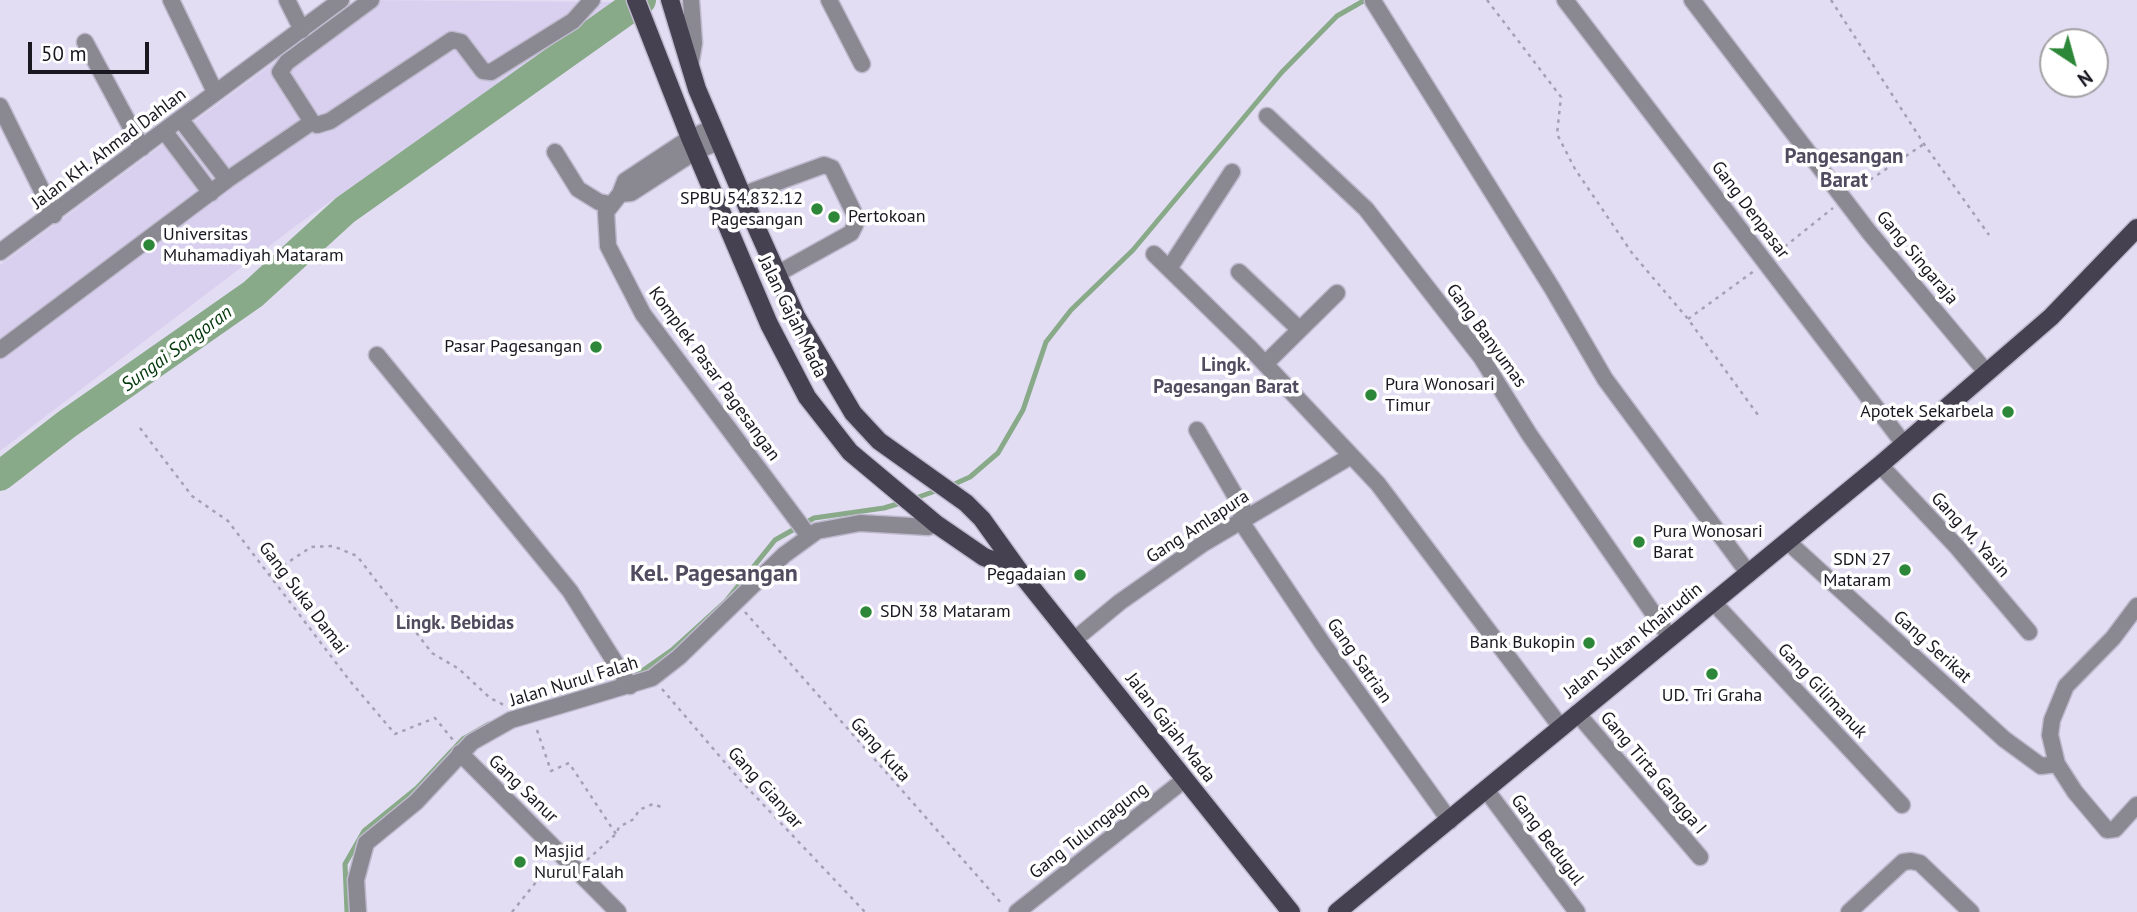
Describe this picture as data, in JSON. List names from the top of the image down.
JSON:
{
  "streets": {
    "main road": ["Jalan Gajah Mada", "Jalan Sultan Khairudin"],
    "street": [
      "Jalan KH. Ahmad Dahlan",
      "Gang Denpasar",
      "Gang Singaraja",
      "Gang Banyumas",
      "Komplek Pasar Pagesangan",
      "Gang Amlapura",
      "Gang M. Yasin",
      "Gang Serikat",
      "Gang Satrian",
      "Jalan Nurul Falah",
      "Gang Gilimanuk",
      "Gang Tirta Gangga I",
      "Gang Sanur",
      "Gang Tulungagung",
      "Gang Bedugul"
    ],
    "path": ["Gang Suka Damai", "Gang Kuta", "Gang Gianyar"]
  },
  "crossings": [
    ["Gang Denpasar", "Jalan Sultan Khairudin"],
    ["Gang Singaraja", "Jalan Sultan Khairudin"],
    ["Jalan Gajah Mada", "Gang Amlapura"],
    ["Jalan Gajah Mada", "Jalan Nurul Falah"],
    ["Jalan Gajah Mada", "Gang Tulungagung"],
    ["Gang Banyumas", "Jalan Sultan Khairudin"],
    ["Komplek Pasar Pagesangan", "Jalan Nurul Falah"],
    ["Gang Amlapura", "Gang Satrian"],
    ["Gang M. Yasin", "Jalan Sultan Khairudin"],
    ["Gang Suka Damai", "Jalan Nurul Falah"],
    ["Gang Suka Damai", "Gang Sanur"],
    ["Jalan Sultan Khairudin", "Gang Serikat"],
    ["Jalan Sultan Khairudin", "Gang Satrian"],
    ["Jalan Sultan Khairudin", "Gang Gilimanuk"],
    ["Jalan Sultan Khairudin", "Gang Tirta Gangga I"],
    ["Jalan Sultan Khairudin", "Gang Bedugul"],
    ["Jalan Nurul Falah", "Gang Kuta"],
    ["Jalan Nurul Falah", "Gang Gianyar"],
    ["Jalan Nurul Falah", "Gang Sanur"]
  ],
  "districts": [
    "Pangesangan Barat",
    "Lingk. Pagesangan Barat",
    "Kel. Pagesangan",
    "Lingk. Bebidas"
  ],
  "water": ["Sungai Songoran"],
  "places": [
    "SPBU 54.832.12 Pagesangan",
    "Pertokoan",
    "Universitas Muhamadiyah Mataram",
    "Pasar Pagesangan",
    "Pura Wonosari Timur",
    "Apotek Sekarbela",
    "Pura Wonosari Barat",
    "SDN 27 Mataram",
    "Pegadaian",
    "SDN 38 Mataram",
    "Bank Bukopin",
    "UD. Tri Graha",
    "Masjid Nurul Falah"
  ],
  "scale_bar": "50 m",
  "north": "bottom right"
}
